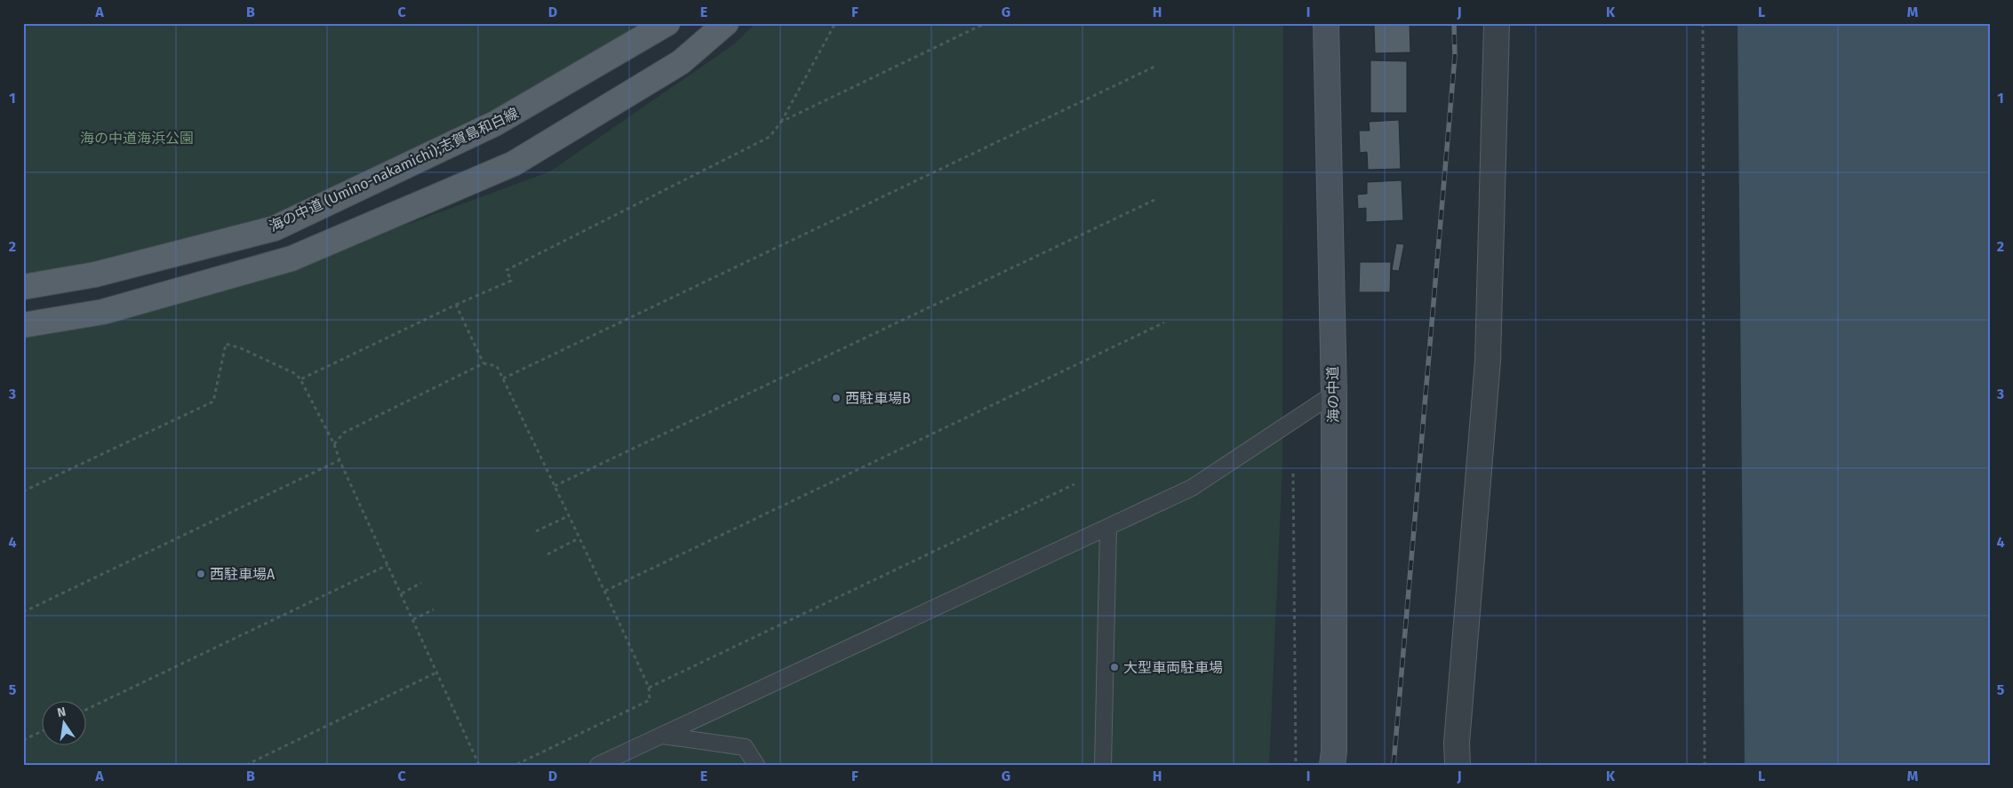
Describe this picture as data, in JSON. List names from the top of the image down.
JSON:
{
  "streets": {
    "main road": ["海の中道 (Umino-nakamichi);志賀島和白線"],
    "street": ["海の中道"]
  },
  "parks": ["海の中道海浜公園"],
  "places": ["西駐車場B", "西駐車場A", "大型車両駐車場"],
  "north": "top",
  "grid": {
    "columns": [
      "A",
      "B",
      "C",
      "D",
      "E",
      "F",
      "G",
      "H",
      "I",
      "J",
      "K",
      "L",
      "M"
    ],
    "rows": [
      "1",
      "2",
      "3",
      "4",
      "5"
    ]
  }
}
